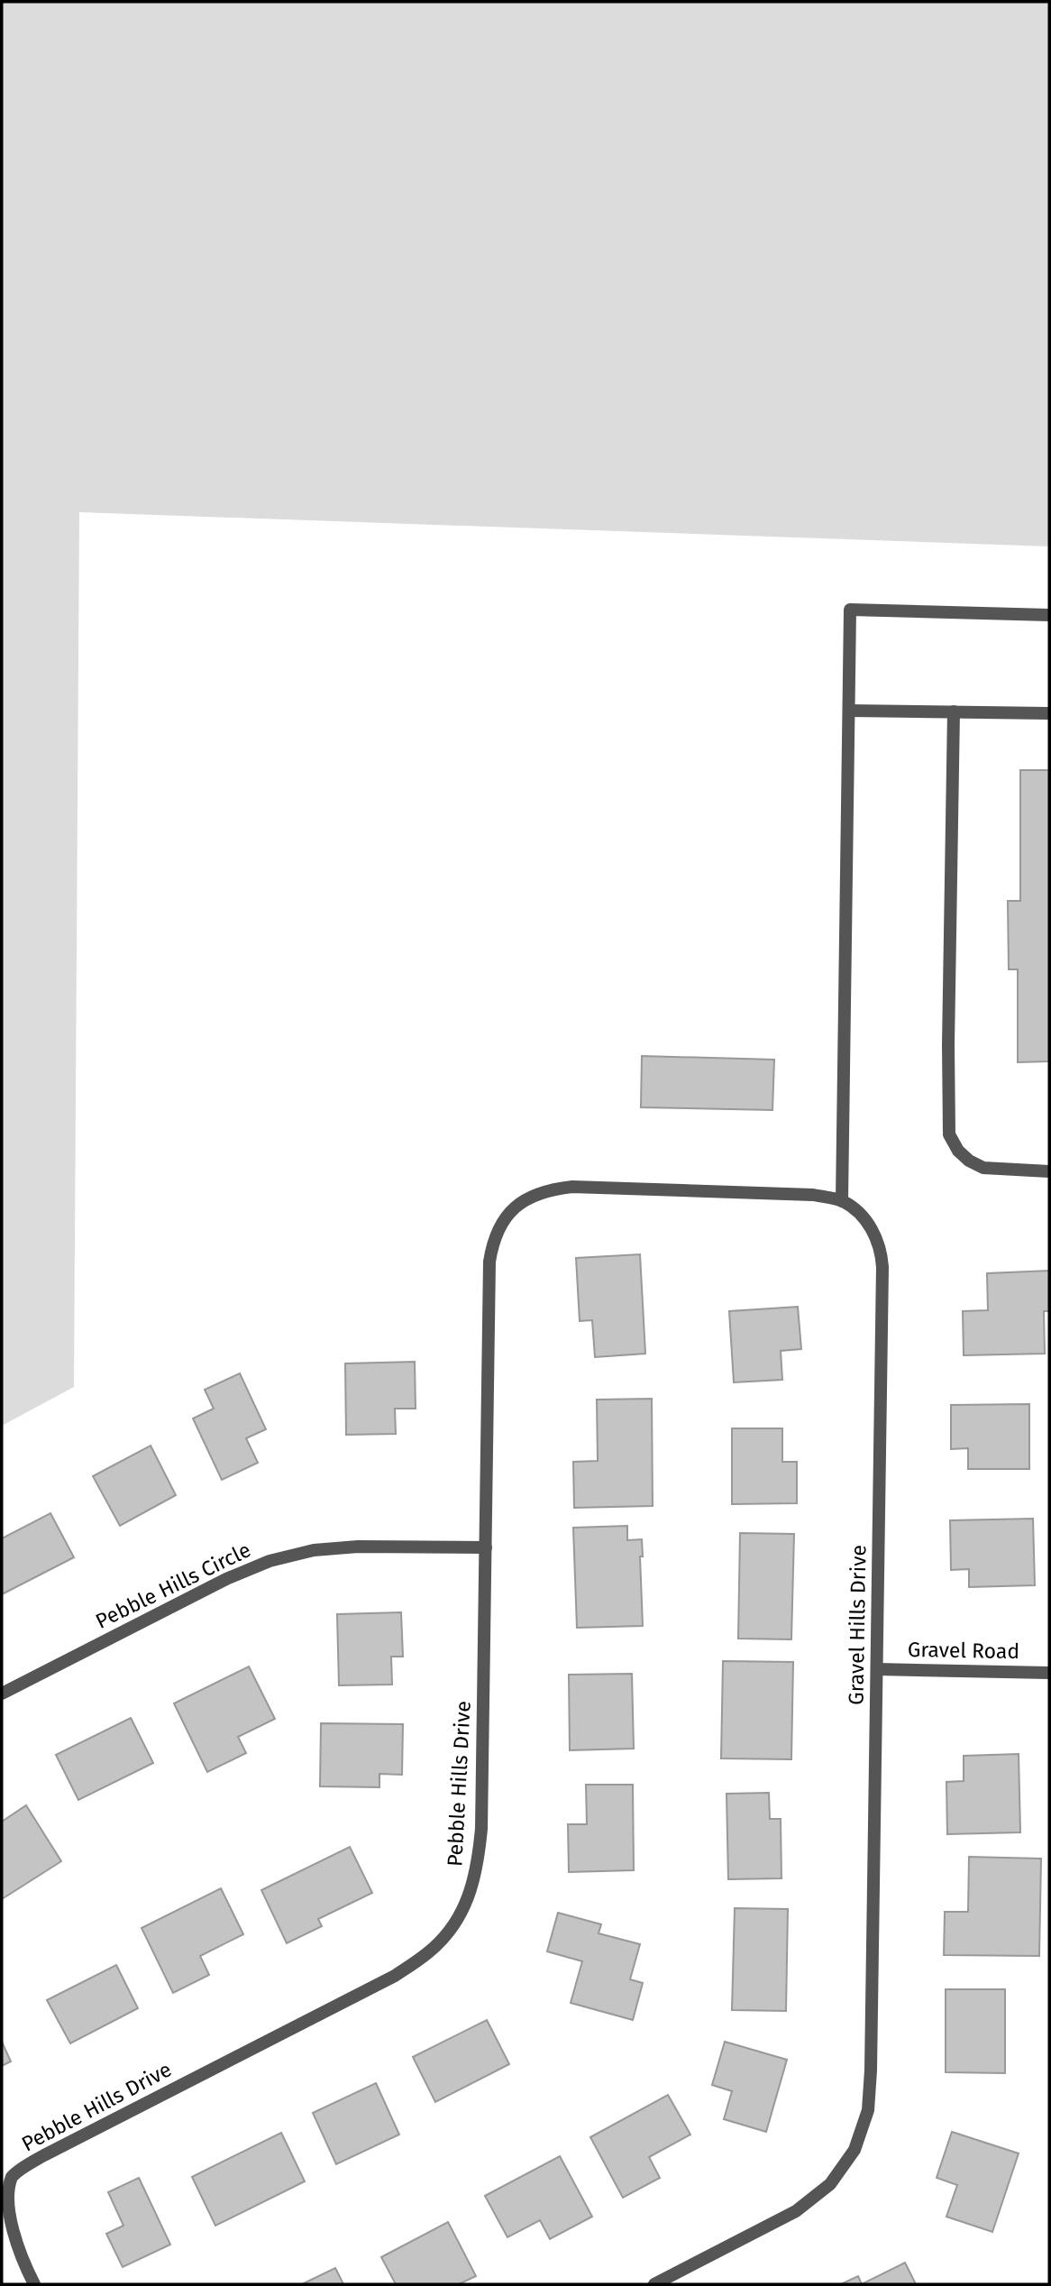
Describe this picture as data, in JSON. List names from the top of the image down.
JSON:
{
  "streets": {
    "street": [
      "Pebble Hills Circle",
      "Gravel Hills Drive",
      "Gravel Road",
      "Pebble Hills Drive"
    ]
  },
  "crossings": [
    ["Pebble Hills Circle", "Pebble Hills Drive"],
    ["Gravel Hills Drive", "Gravel Road"],
    ["Gravel Hills Drive", "Pebble Hills Drive"]
  ]
}
